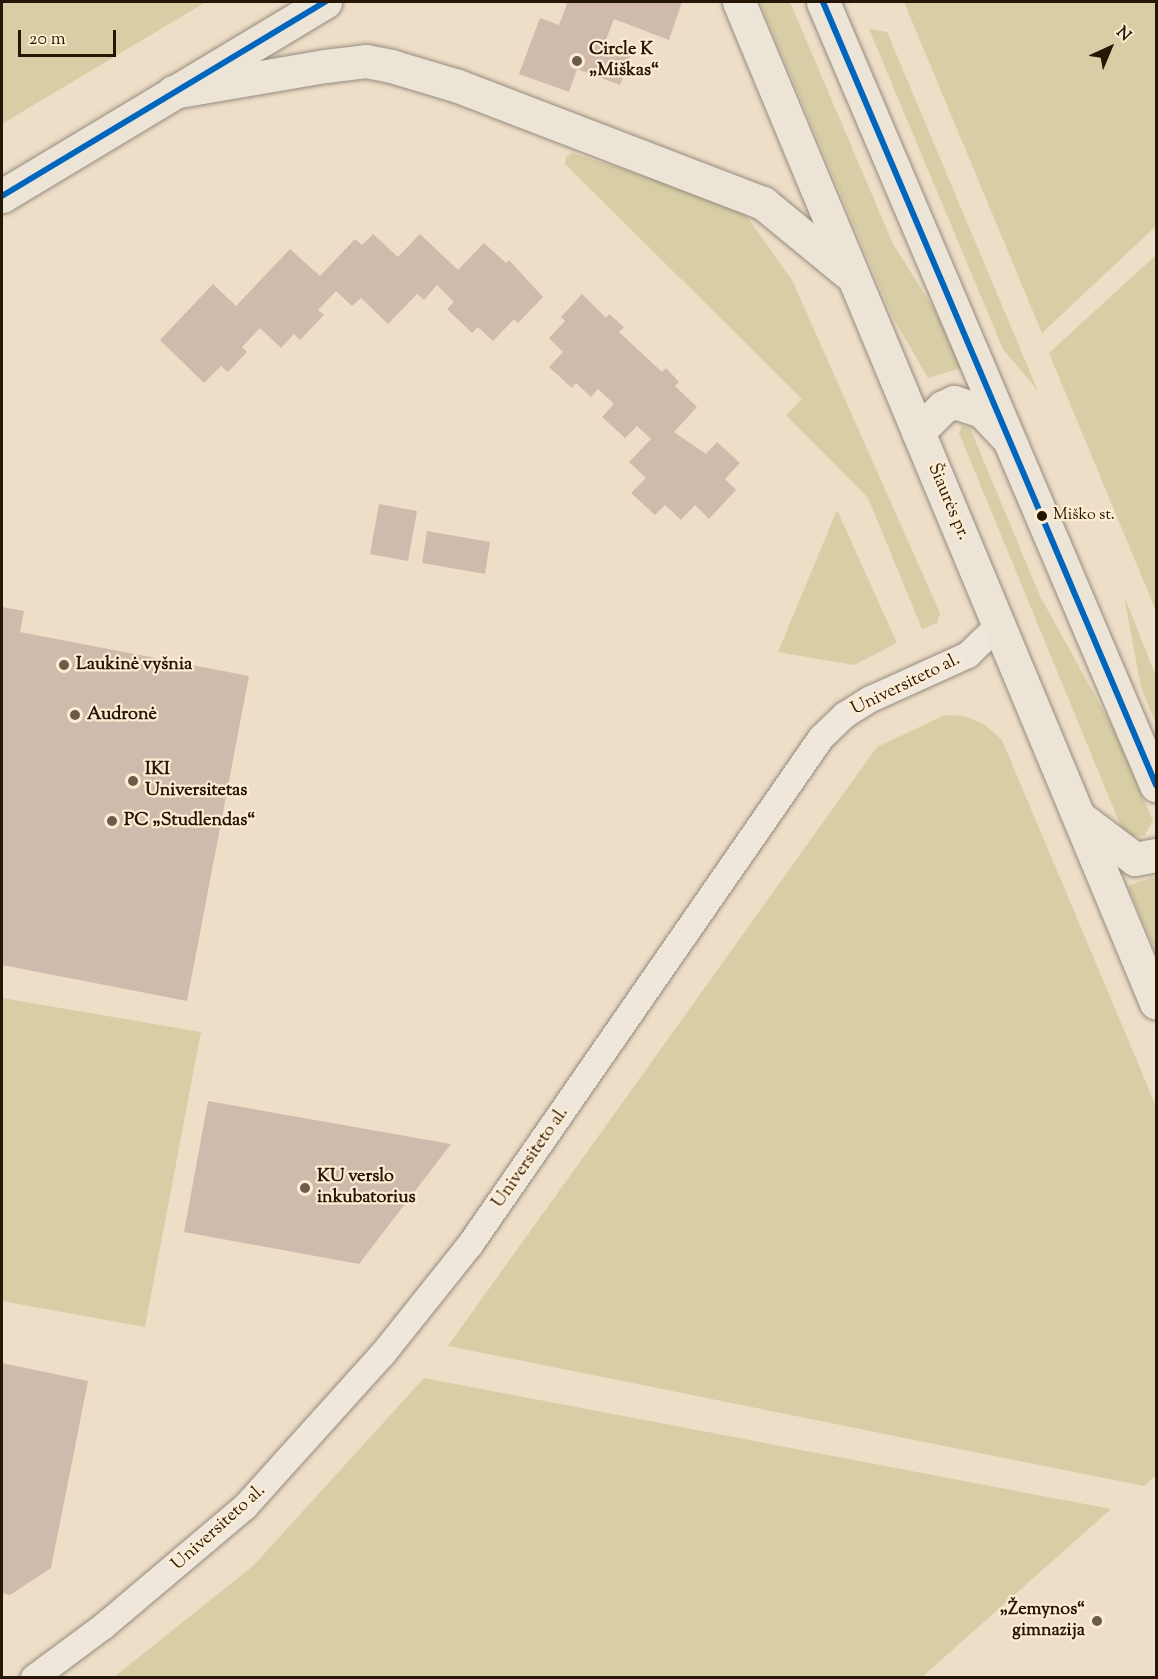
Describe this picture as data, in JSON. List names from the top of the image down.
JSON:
{
  "streets": {
    "main road": ["Šiaurės pr."],
    "street": ["Universiteto al."]
  },
  "crossings": [
    ["Šiaurės pr.", "Universiteto al."]
  ],
  "places": [
    "Circle K „Miškas“",
    "Miško st.",
    "Laukinė vyšnia",
    "Audronė",
    "IKI Universitetas",
    "PC „Studlendas“",
    "KU verslo inkubatorius",
    "„Žemynos“ gimnazija"
  ],
  "scale_bar": "20 m",
  "north": "top right"
}
